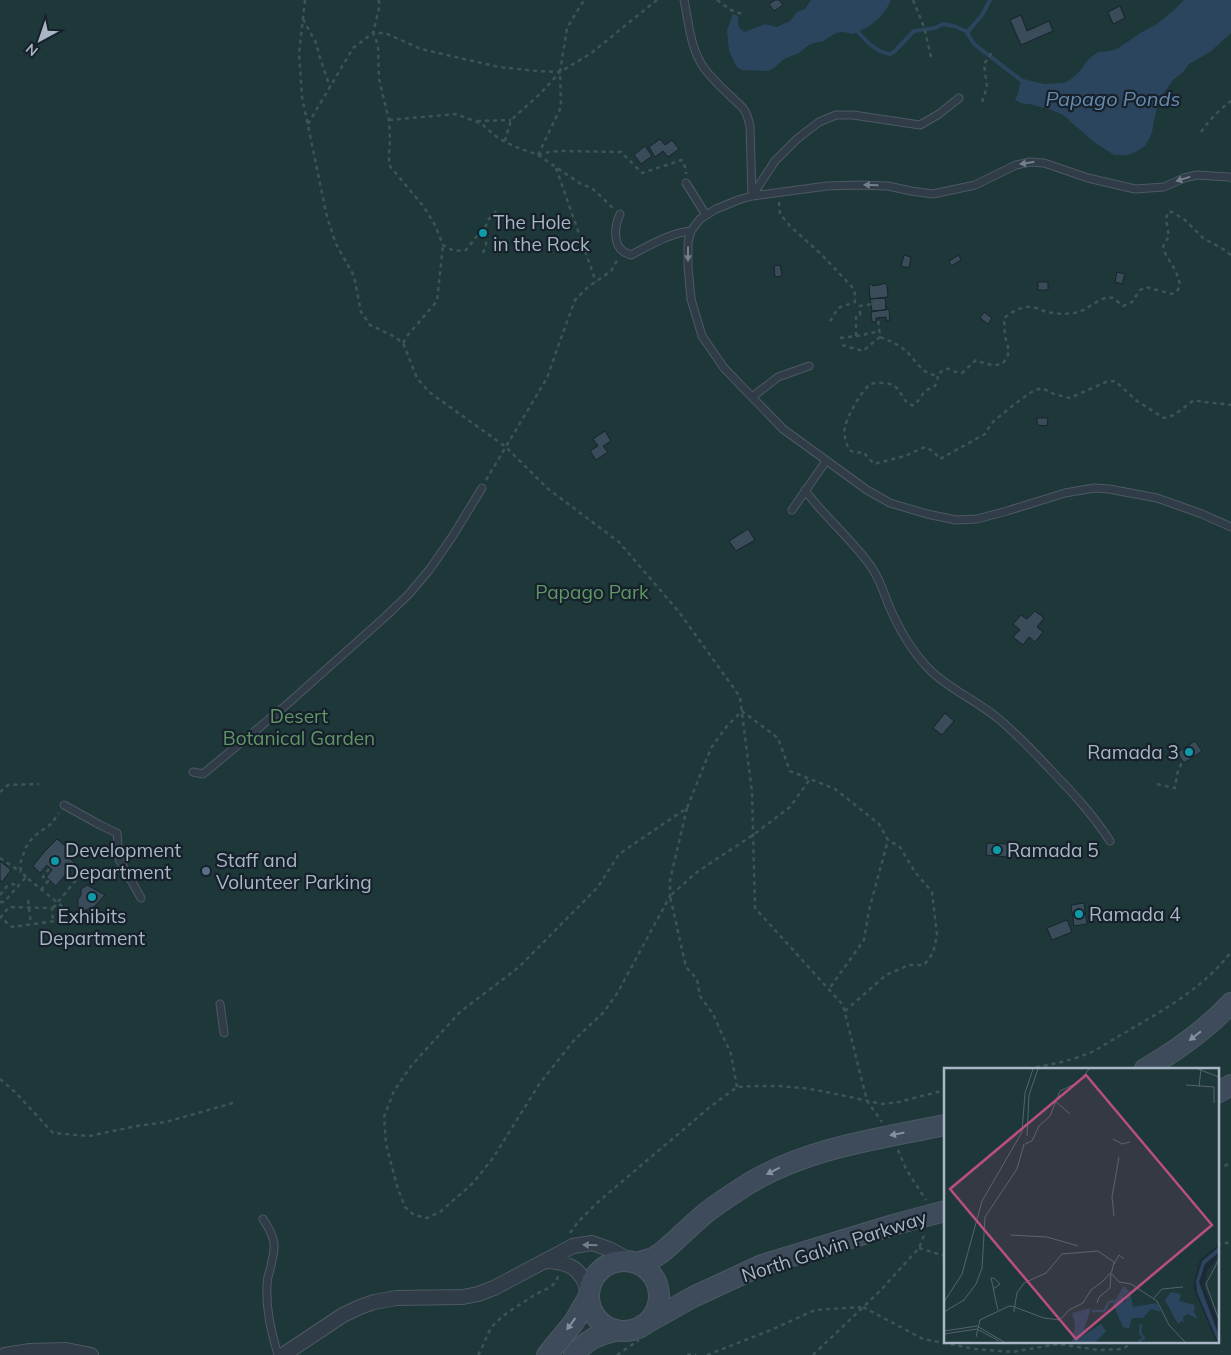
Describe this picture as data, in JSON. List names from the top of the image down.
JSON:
{
  "streets": {
    "main road": ["North Galvin Parkway"]
  },
  "water": ["Papago Ponds"],
  "parks": ["Papago Park", "Desert Botanical Garden"],
  "places": [
    "The Hole in the Rock",
    "Ramada 3",
    "Ramada 5",
    "Development Department",
    "Staff and Volunteer Parking",
    "Exhibits Department",
    "Ramada 4"
  ],
  "north": "bottom left"
}
